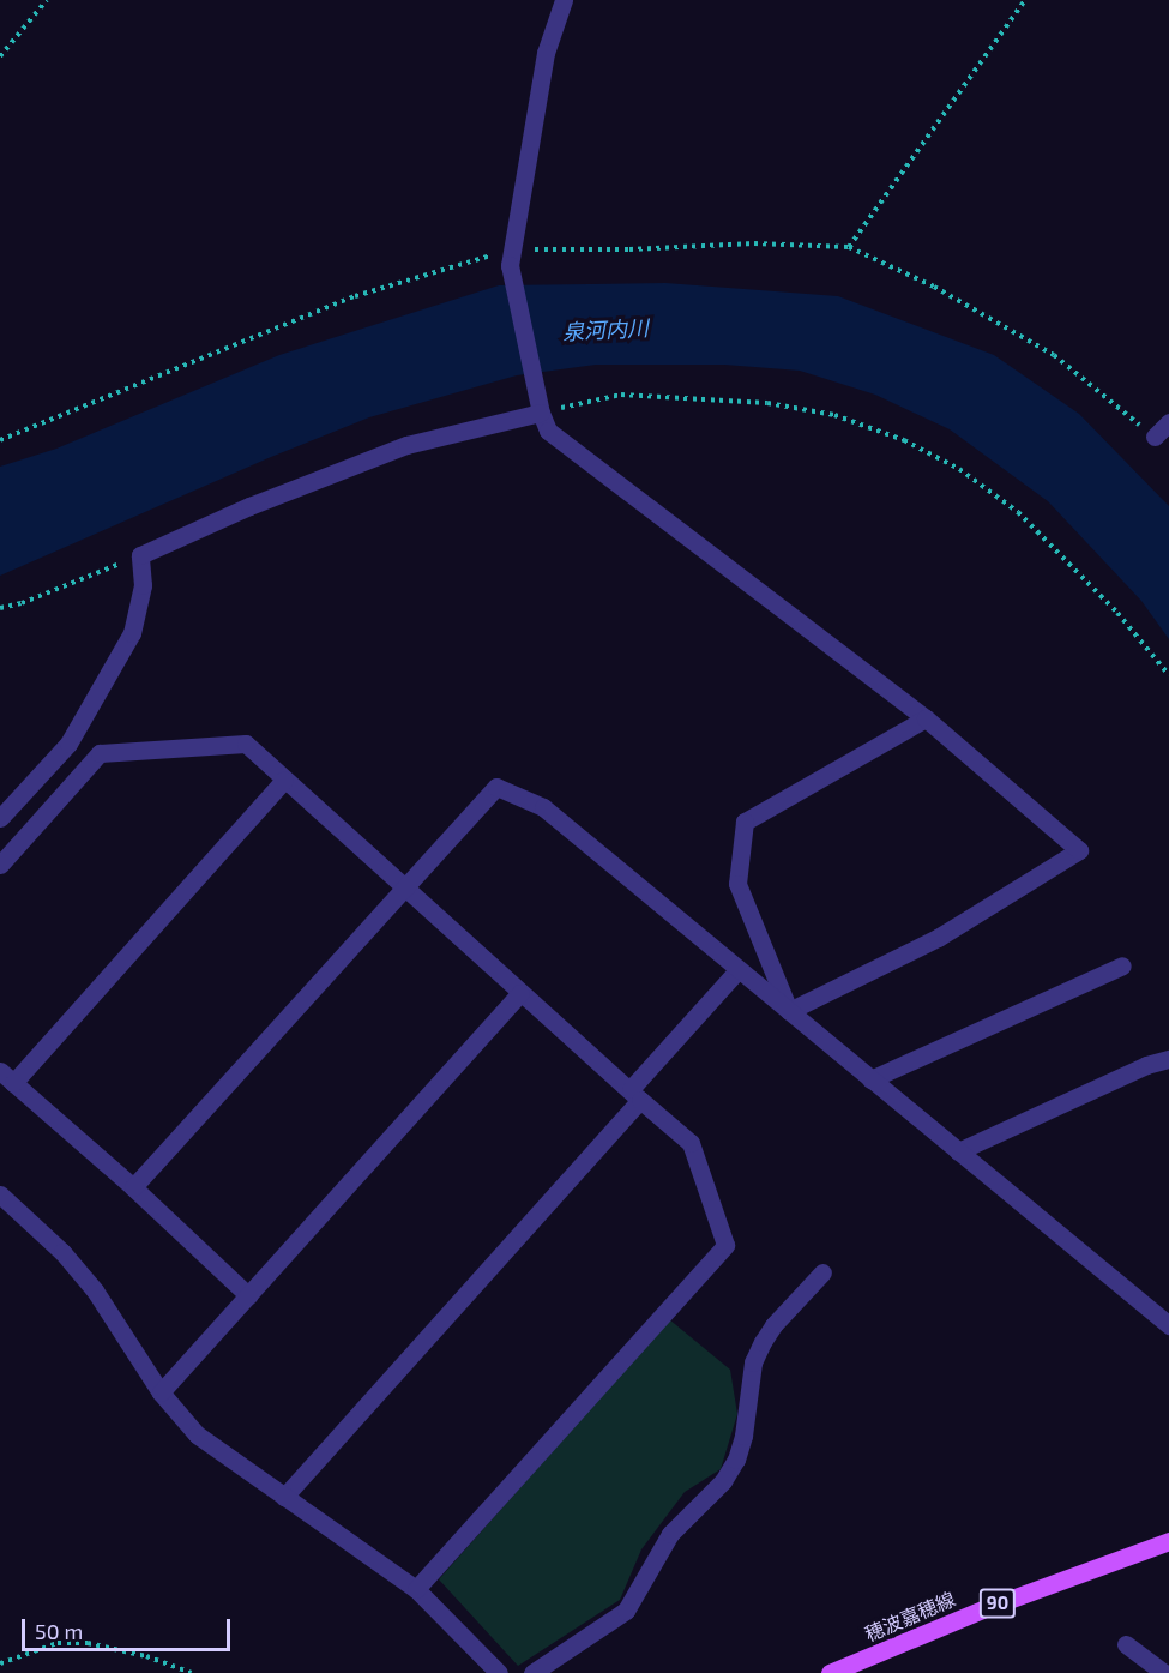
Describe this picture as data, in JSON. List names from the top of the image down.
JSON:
{
  "streets": {
    "main road": ["90", "穂波嘉穂線"]
  },
  "water": ["泉河内川"],
  "scale_bar": "50 m"
}
